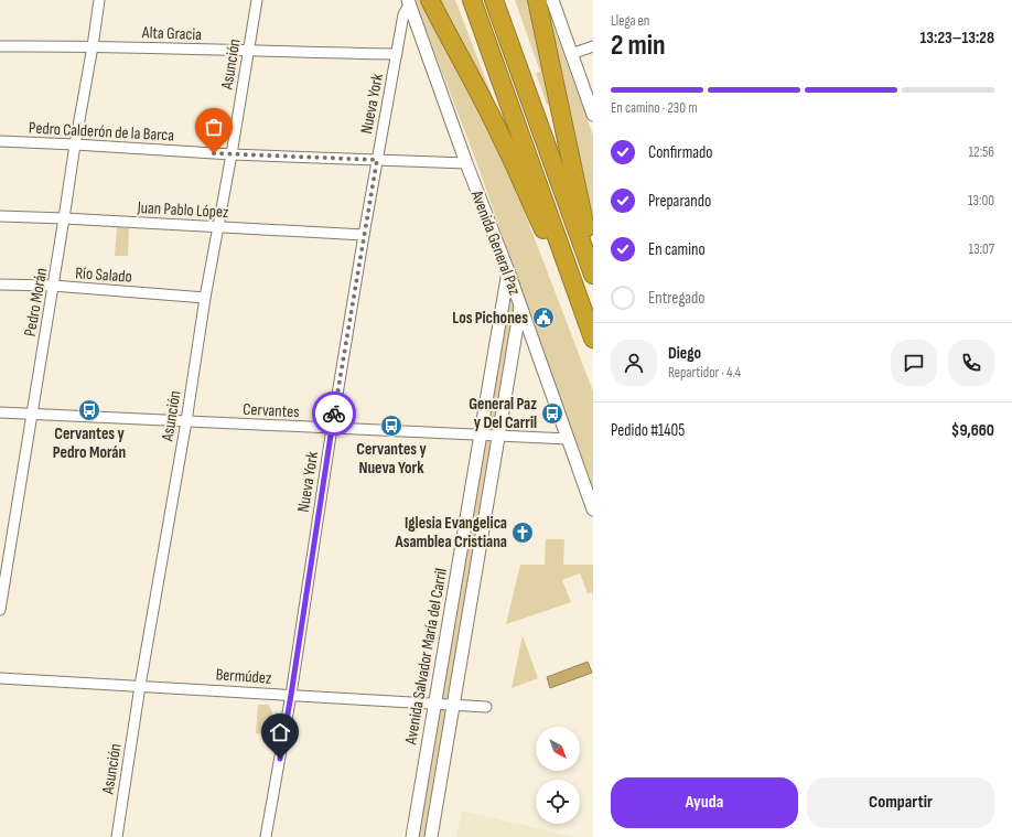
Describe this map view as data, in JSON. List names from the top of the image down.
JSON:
{
  "streets": {
    "street": [
      "Alta Gracia",
      "Asunción",
      "Nueva York",
      "Pedro Calderón de la Barca",
      "Juan Pablo López",
      "Avenida General Paz",
      "Río Salado",
      "Pedro Morán",
      "Cervantes",
      "Avenida Salvador María del Carril",
      "Bermúdez"
    ]
  },
  "crossings": [
    ["Alta Gracia", "Asunción"],
    ["Alta Gracia", "Nueva York"],
    ["Alta Gracia", "Pedro Morán"],
    ["Asunción", "Pedro Calderón de la Barca"],
    ["Asunción", "Juan Pablo López"],
    ["Asunción", "Río Salado"],
    ["Asunción", "Cervantes"],
    ["Asunción", "Bermúdez"],
    ["Nueva York", "Pedro Calderón de la Barca"],
    ["Nueva York", "Juan Pablo López"],
    ["Nueva York", "Avenida General Paz"],
    ["Nueva York", "Cervantes"],
    ["Nueva York", "Bermúdez"],
    ["Pedro Calderón de la Barca", "Avenida General Paz"],
    ["Pedro Calderón de la Barca", "Pedro Morán"],
    ["Juan Pablo López", "Pedro Morán"],
    ["Avenida General Paz", "Cervantes"],
    ["Avenida General Paz", "Avenida Salvador María del Carril"],
    ["Río Salado", "Pedro Morán"],
    ["Pedro Morán", "Cervantes"],
    ["Cervantes", "Avenida Salvador María del Carril"],
    ["Avenida Salvador María del Carril", "Bermúdez"]
  ],
  "places": {
    "public building": ["Los Pichones"],
    "bus stop": ["Cervantes y Pedro Morán", "General Paz y Del Carril", "Cervantes y Nueva York"],
    "church": ["Iglesia Evangelica Asamblea Cristiana"]
  },
  "north": "bottom right",
  "page": {
    "heading": ["2 min", "Llega en", "13:23–13:28"],
    "panel": [
      "Diego",
      "Repartidor · 4.4",
      "Pedido #1405",
      "$9,660"
    ],
    "bar": "En camino · 230 m",
    "list": [
      ["Confirmado", "12:56"],
      ["Preparando", "13:00"],
      ["En camino", "13:07"],
      "Entregado"
    ],
    "buttons": ["Ayuda", "Compartir"]
  }
}
